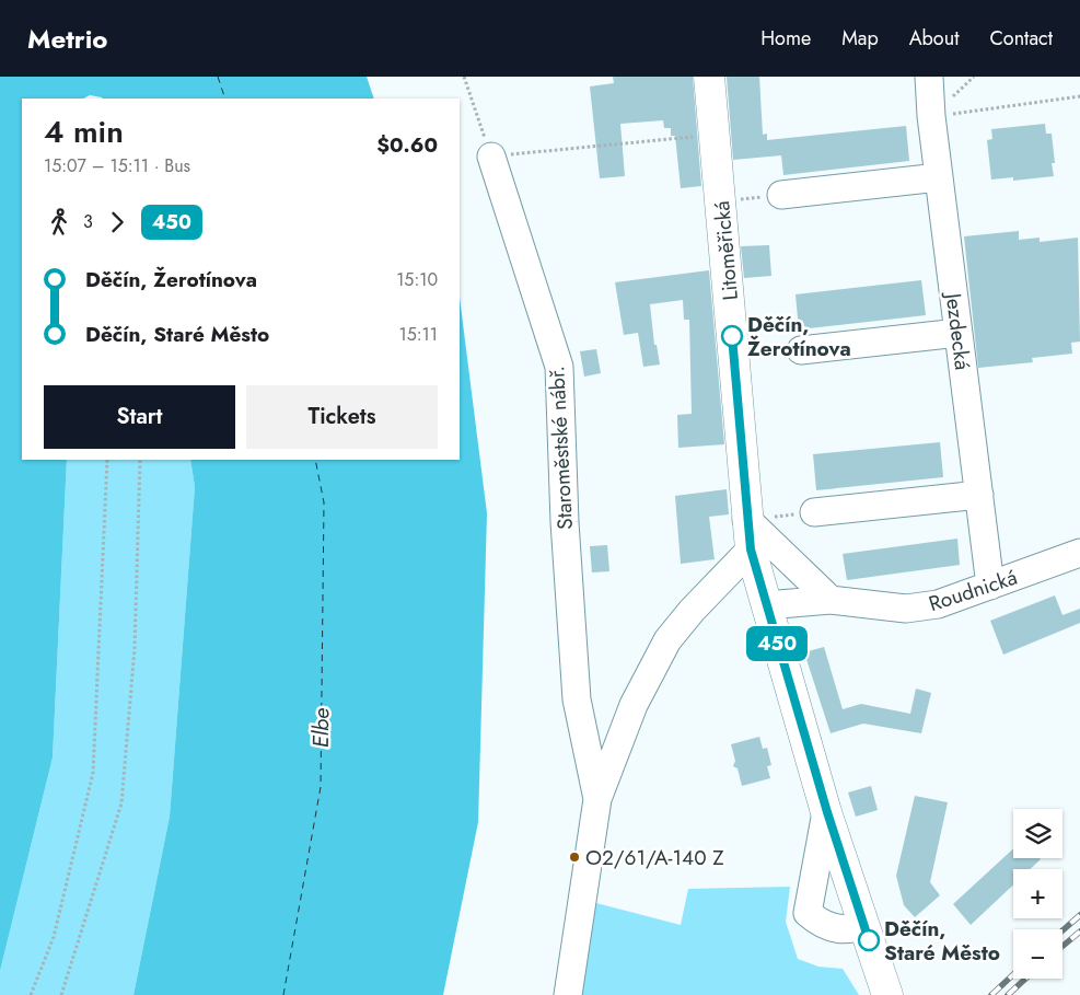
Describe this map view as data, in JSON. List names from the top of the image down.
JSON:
{
  "streets": {
    "main road": ["Litoměřická"],
    "street": ["Jezdecká", "Staroměstské nábř.", "Roudnická"]
  },
  "crossings": [
    ["Litoměřická", "Staroměstské nábř."],
    ["Litoměřická", "Roudnická"],
    ["Jezdecká", "Roudnická"]
  ],
  "water": ["Elbe"],
  "places": ["Děčín, Žerotínova", "O2/61/A-140 Z", "Děčín, Staré Město"],
  "lines": ["bus line 450"],
  "page": {
    "header": "Metrio",
    "nav": [
      "Home",
      "Map",
      "About",
      "Contact"
    ],
    "on_map": "450",
    "heading": ["4 min", "15:07 – 15:11 · Bus", "$0.60"],
    "legs": ["3", "450"],
    "list": [
      {
        "name": "Děčín, Žerotínova",
        "value": "15:10"
      },
      {
        "name": "Děčín, Staré Město",
        "value": "15:11"
      }
    ],
    "buttons": ["Start", "Tickets"],
    "map_buttons": ["+", "−"]
  }
}
